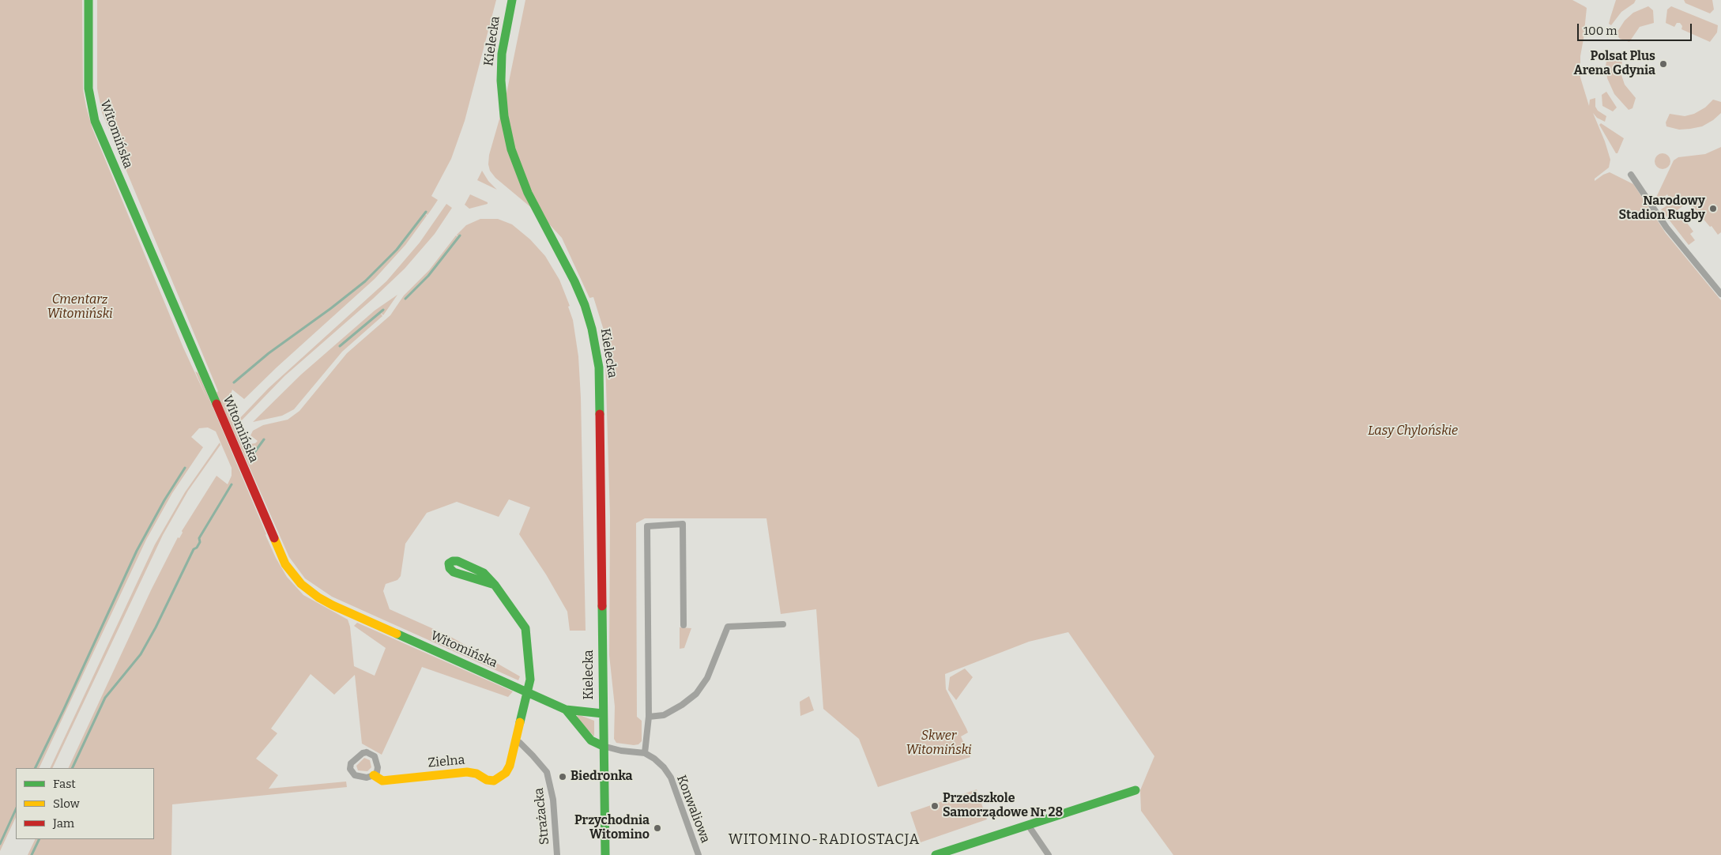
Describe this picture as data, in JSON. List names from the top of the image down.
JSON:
{
  "streets": {
    "street": [
      "Kielecka",
      "Witomińska",
      "Zielna",
      "Konwaliowa",
      "Strażacka"
    ]
  },
  "crossings": [
    ["Kielecka", "Witomińska"],
    ["Kielecka", "Konwaliowa"],
    ["Witomińska", "Zielna"],
    ["Witomińska", "Konwaliowa"],
    ["Zielna", "Strażacka"]
  ],
  "districts": ["WITOMINO-RADIOSTACJA"],
  "parks": ["Cmentarz Witomiński", "Lasy Chylońskie", "Skwer Witomiński"],
  "places": [
    "Polsat Plus Arena Gdynia",
    "Narodowy Stadion Rugby",
    "Biedronka",
    "Przedszkole Samorządowe Nr 28",
    "Przychodnia Witomino"
  ],
  "legend": ["Fast", "Slow", "Jam"],
  "scale_bar": "100 m"
}
